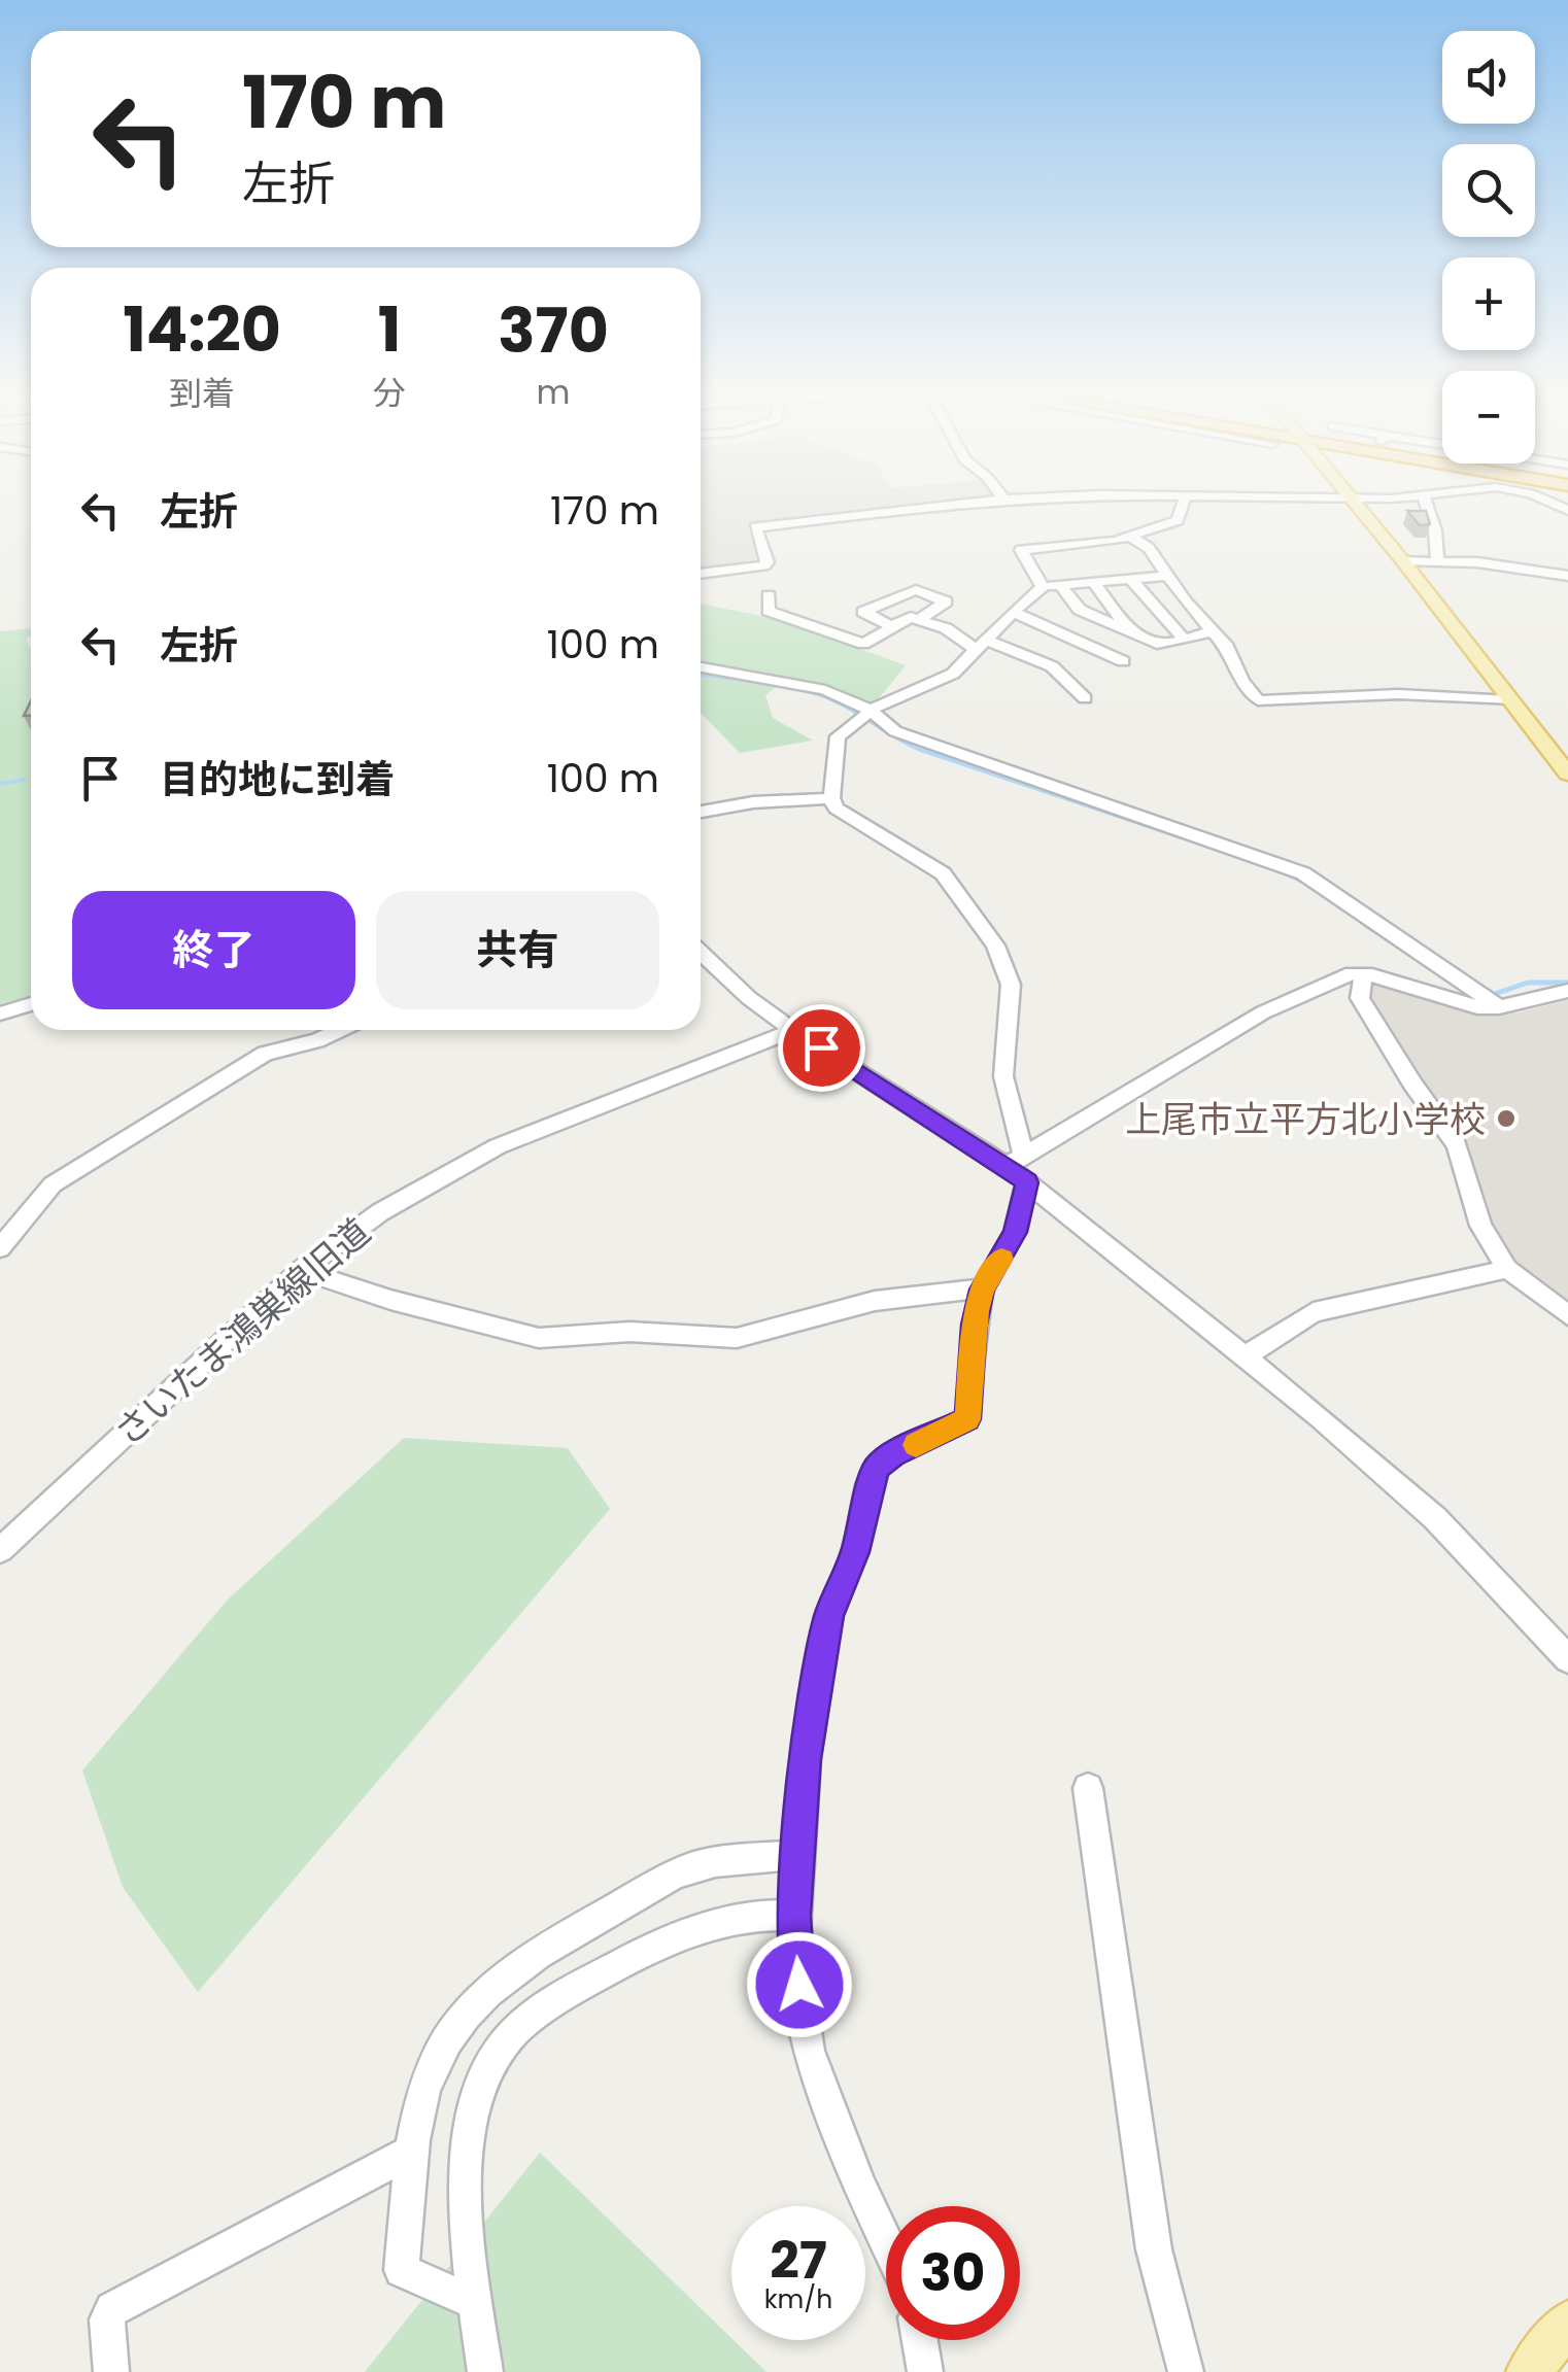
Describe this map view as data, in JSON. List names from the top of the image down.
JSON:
{
  "streets": {
    "street": ["さいたま鴻巣線旧道"]
  },
  "places": ["上尾市立平方北小学校"],
  "page": {
    "map_buttons": ["+", "−"],
    "turn": ["170 m", "左折"],
    "eta": [
      "14:20",
      "到着",
      "1",
      "分",
      "370",
      "m"
    ],
    "list": [
      {
        "name": "左折",
        "value": "170 m"
      },
      {
        "name": "左折",
        "value": "100 m"
      },
      {
        "name": "目的地に到着",
        "value": "100 m"
      }
    ],
    "buttons": ["終了", "共有"],
    "speed": "27 km/h",
    "limit": "30"
  }
}
